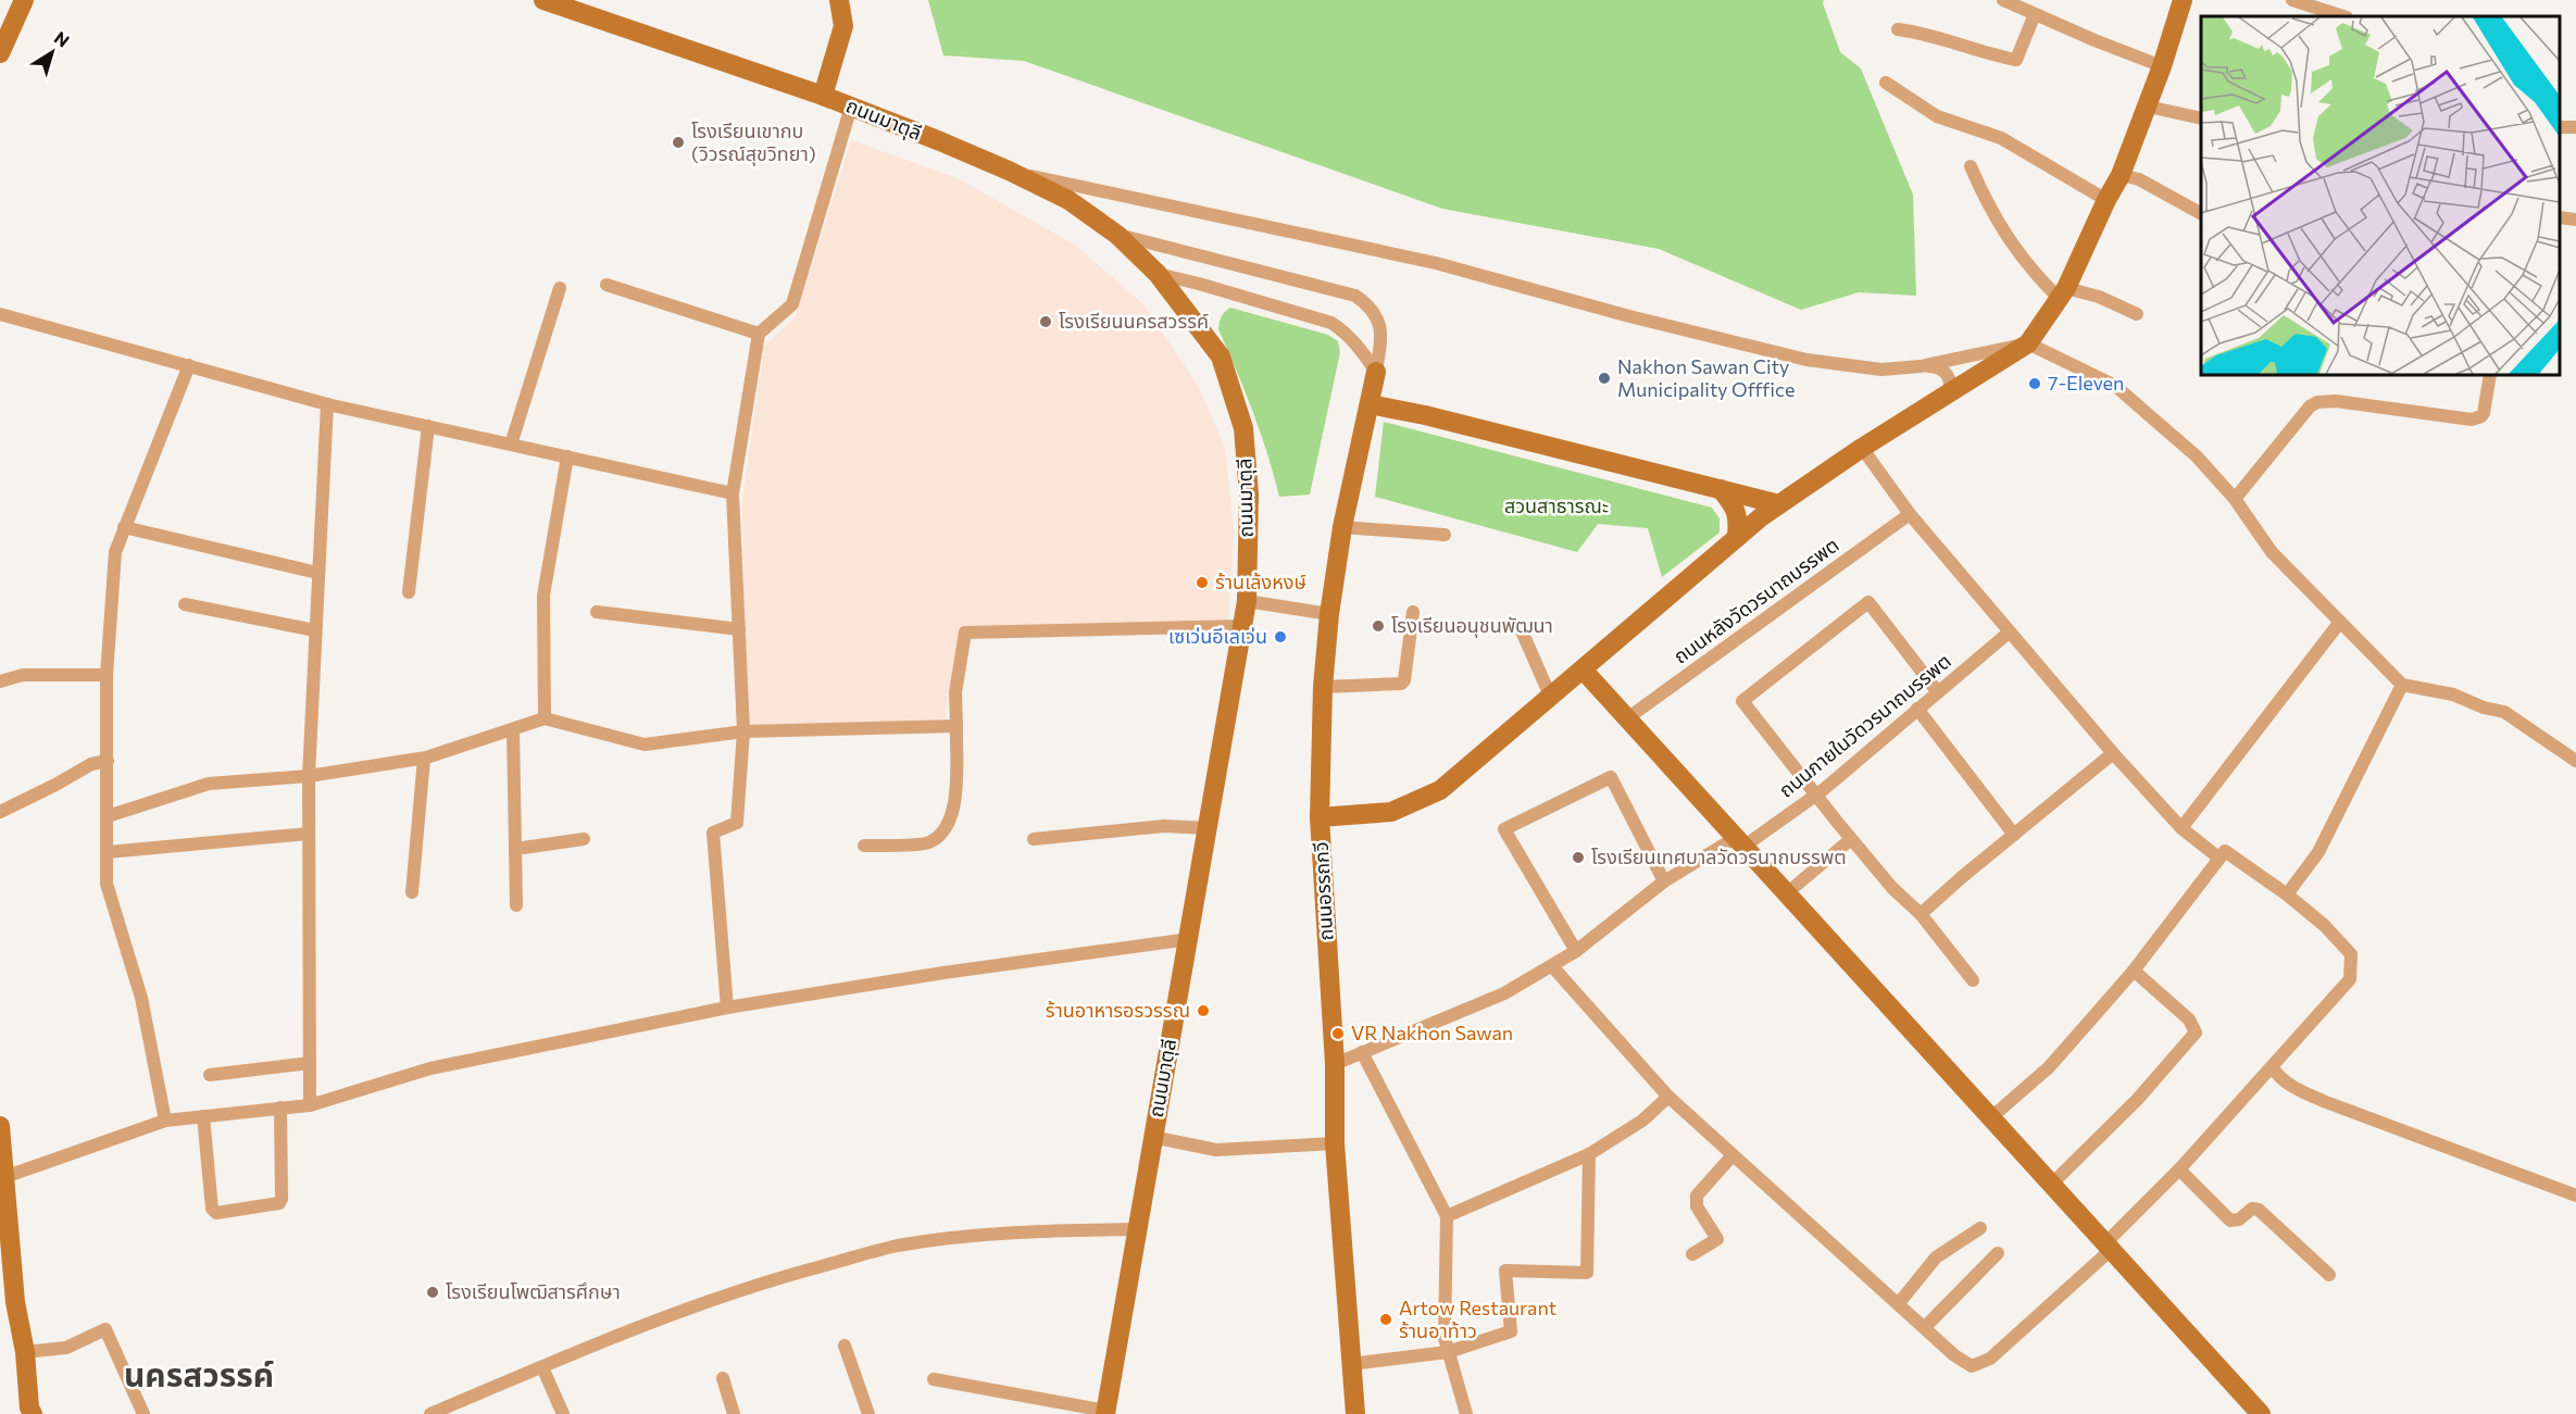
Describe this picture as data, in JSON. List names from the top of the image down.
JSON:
{
  "streets": {
    "street": [
      "ถนนมาตุลี",
      "ถนนหลังวัดวรนาถบรรพต",
      "ถนนภายในวัดวรนาถบรรพต",
      "ถนนอรรถกวี"
    ]
  },
  "crossings": [
    ["ถนนภายในวัดวรนาถบรรพต", "ถนนอรรถกวี"]
  ],
  "districts": ["นครสวรรค์"],
  "parks": ["สวนสาธารณะ"],
  "places": [
    "โรงเรียนเขากบ (วิวรณ์สุขวิทยา)",
    "โรงเรียนนครสวรรค์",
    "Nakhon Sawan City Municipality Offfice",
    "7-Eleven",
    "ร้านเล้งหงษ์",
    "โรงเรียนอนุชนพัฒนา",
    "เซเว่นอีเลเว่น",
    "โรงเรียนเทศบาลวัดวรนาถบรรพต",
    "ร้านอาหารอรวรรณ",
    "VR Nakhon Sawan",
    "โรงเรียนโพฒิสารศึกษา",
    "Artow Restaurant ร้านอาท้าว"
  ],
  "north": "top right"
}
